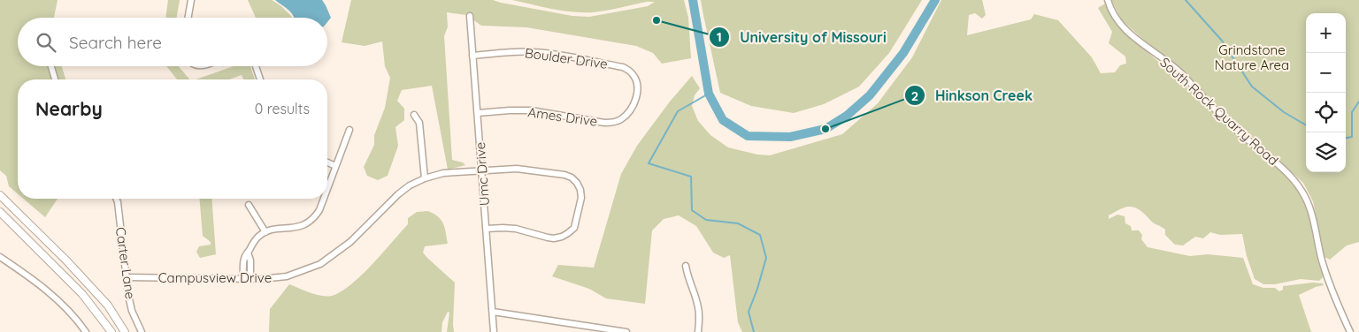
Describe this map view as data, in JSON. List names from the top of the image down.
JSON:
{
  "streets": {
    "street": [
      "Boulder Drive",
      "South Rock Quarry Road",
      "Ames Drive",
      "Umc Drive",
      "Carter Lane",
      "Campusview Drive"
    ]
  },
  "crossings": [
    ["Boulder Drive", "Ames Drive"],
    ["Boulder Drive", "Umc Drive"],
    ["Ames Drive", "Umc Drive"],
    ["Umc Drive", "Campusview Drive"],
    ["Carter Lane", "Campusview Drive"]
  ],
  "parks": ["Grindstone Nature Area"],
  "places": ["University of Missouri", "Hinkson Creek"],
  "page": {
    "map_buttons": ["+", "−"],
    "search": "Search here",
    "heading": ["Nearby", "0 results"]
  }
}
